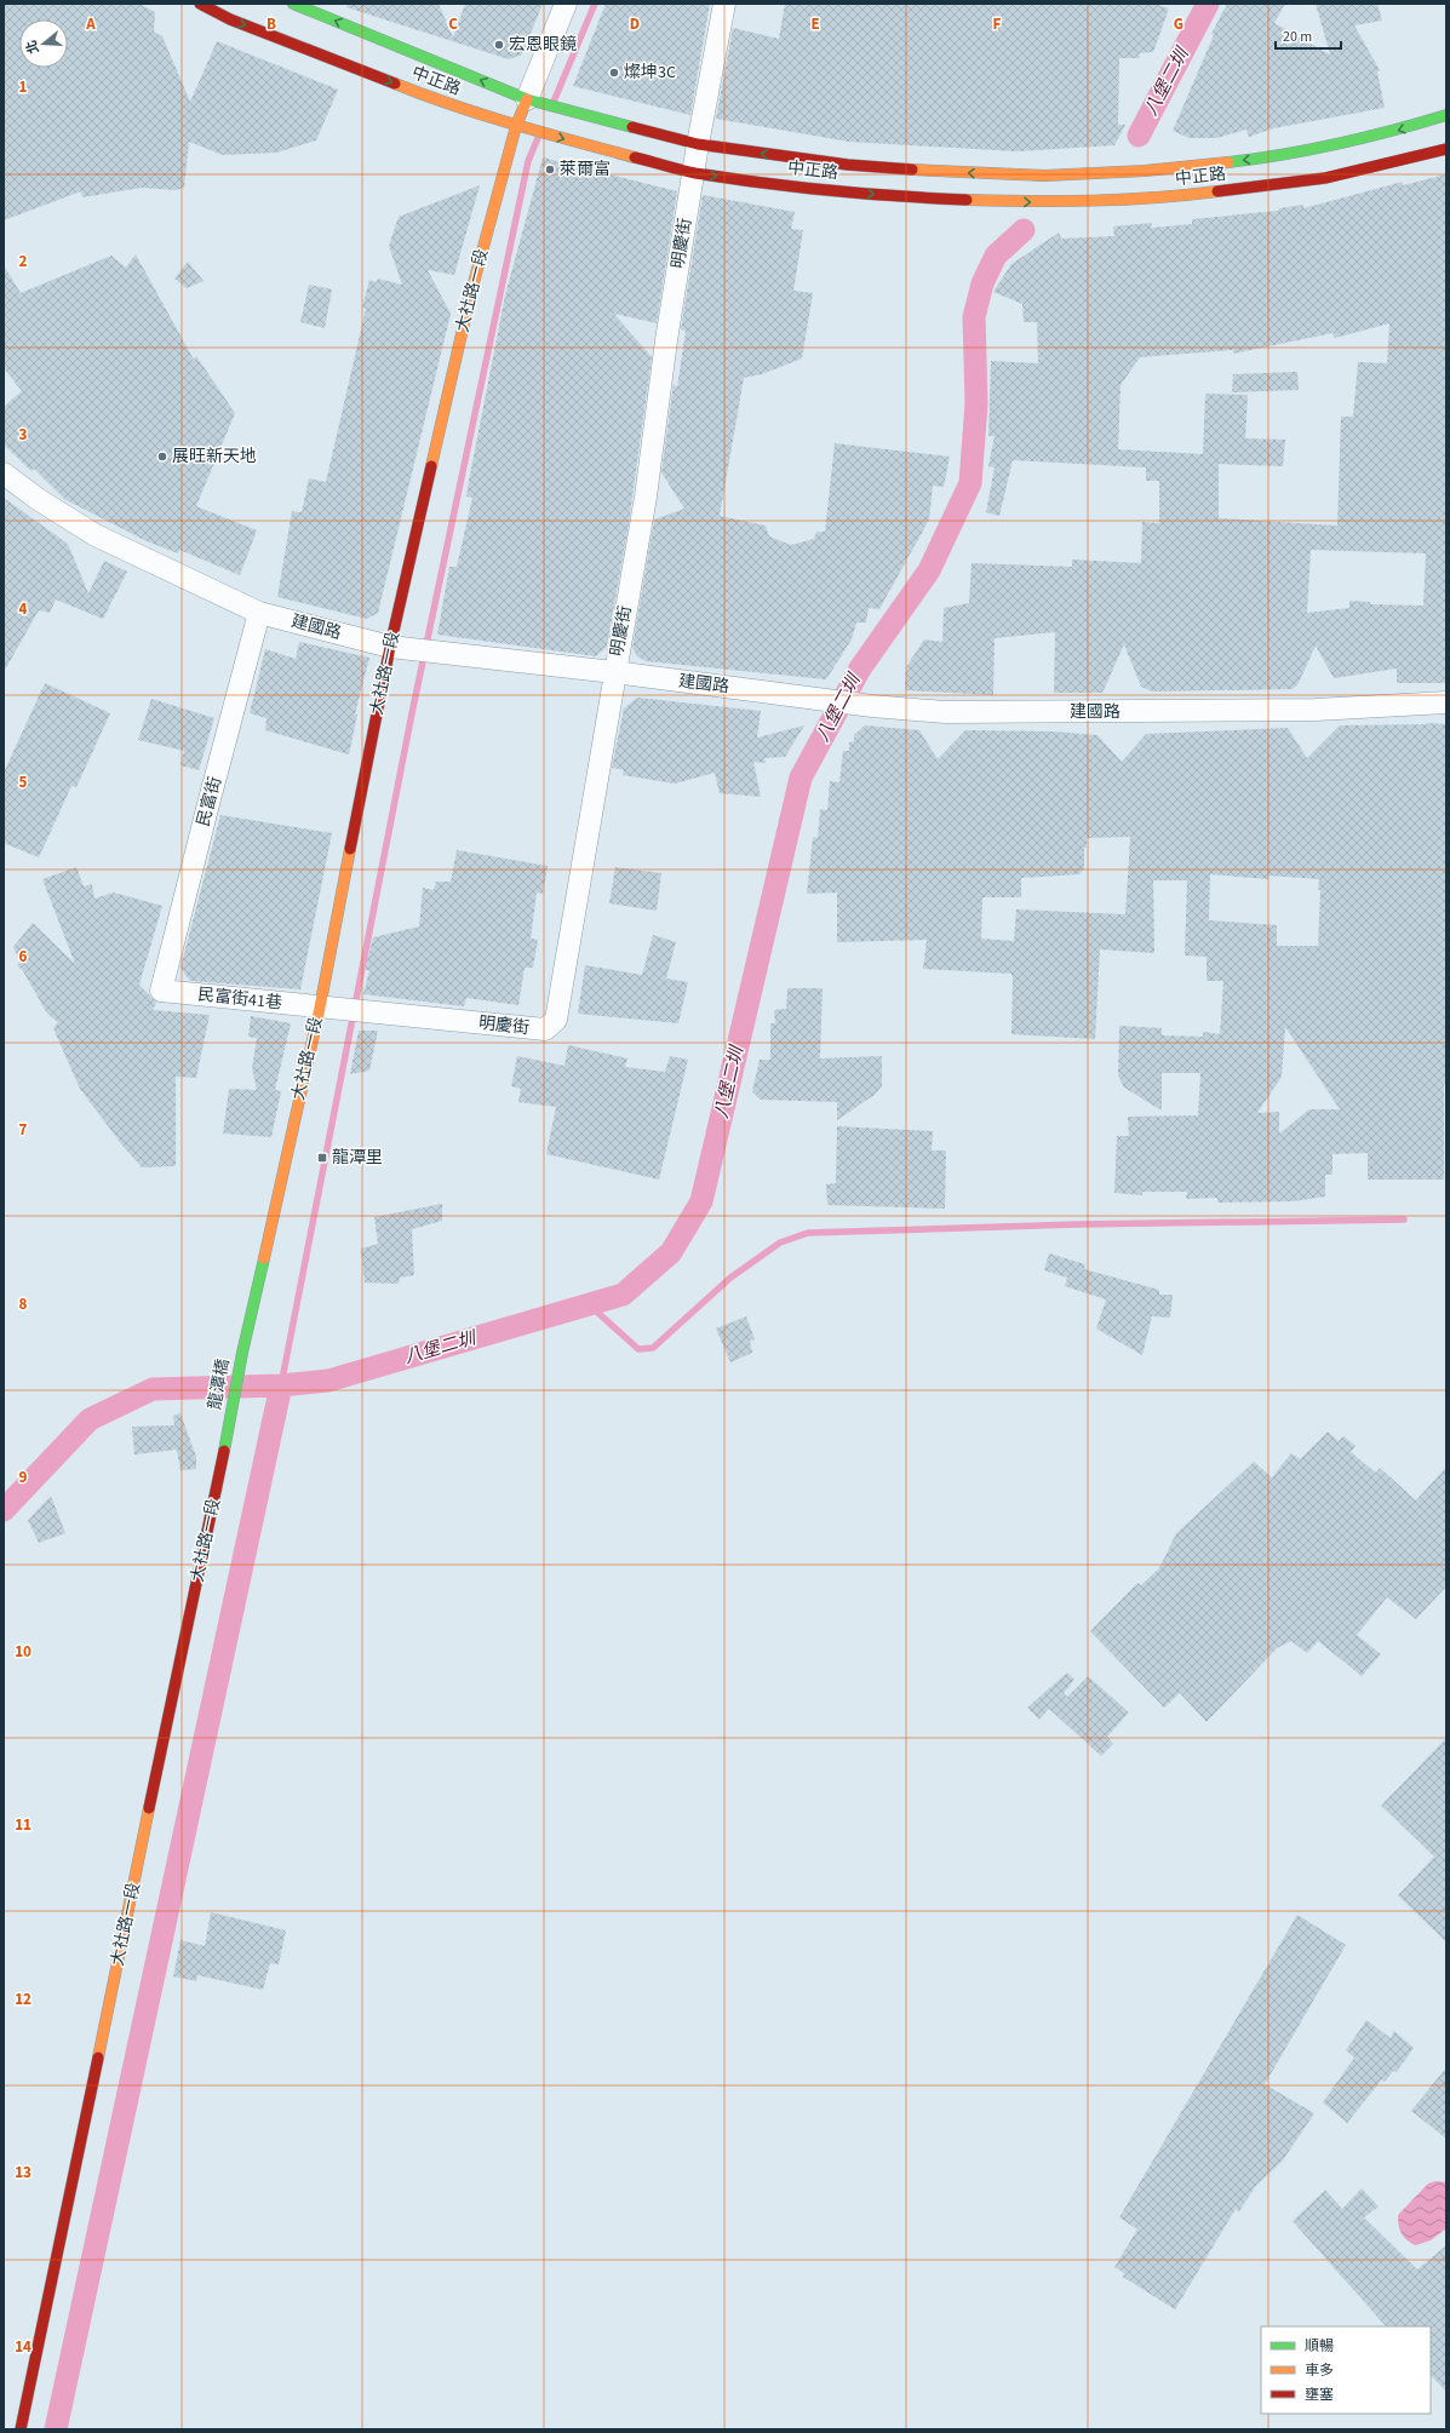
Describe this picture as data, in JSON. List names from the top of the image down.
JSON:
{
  "streets": {
    "street": [
      "中正路",
      "明慶街",
      "大社路一段",
      "建國路",
      "民富街",
      "民富街41巷",
      "龍潭橋"
    ]
  },
  "crossings": [
    ["中正路", "明慶街"],
    ["中正路", "大社路一段"],
    ["明慶街", "大社路一段"],
    ["明慶街", "建國路"],
    ["明慶街", "民富街41巷"],
    ["大社路一段", "建國路"],
    ["大社路一段", "民富街41巷"],
    ["大社路一段", "龍潭橋"],
    ["建國路", "民富街"],
    ["民富街", "民富街41巷"]
  ],
  "water": ["八堡二圳"],
  "places": {
    "other": [
      "宏恩眼鏡",
      "燦坤3C",
      "萊爾富",
      "展旺新天地"
    ],
    "transit": ["龍潭里"]
  },
  "legend": ["順暢", "車多", "壅塞"],
  "scale_bar": "20 m",
  "north": "left",
  "grid": {
    "columns": [
      "A",
      "B",
      "C",
      "D",
      "E",
      "F",
      "G"
    ],
    "rows": [
      "1",
      "2",
      "3",
      "4",
      "5",
      "6",
      "7",
      "8",
      "9",
      "10",
      "11",
      "12",
      "13",
      "14"
    ]
  }
}
